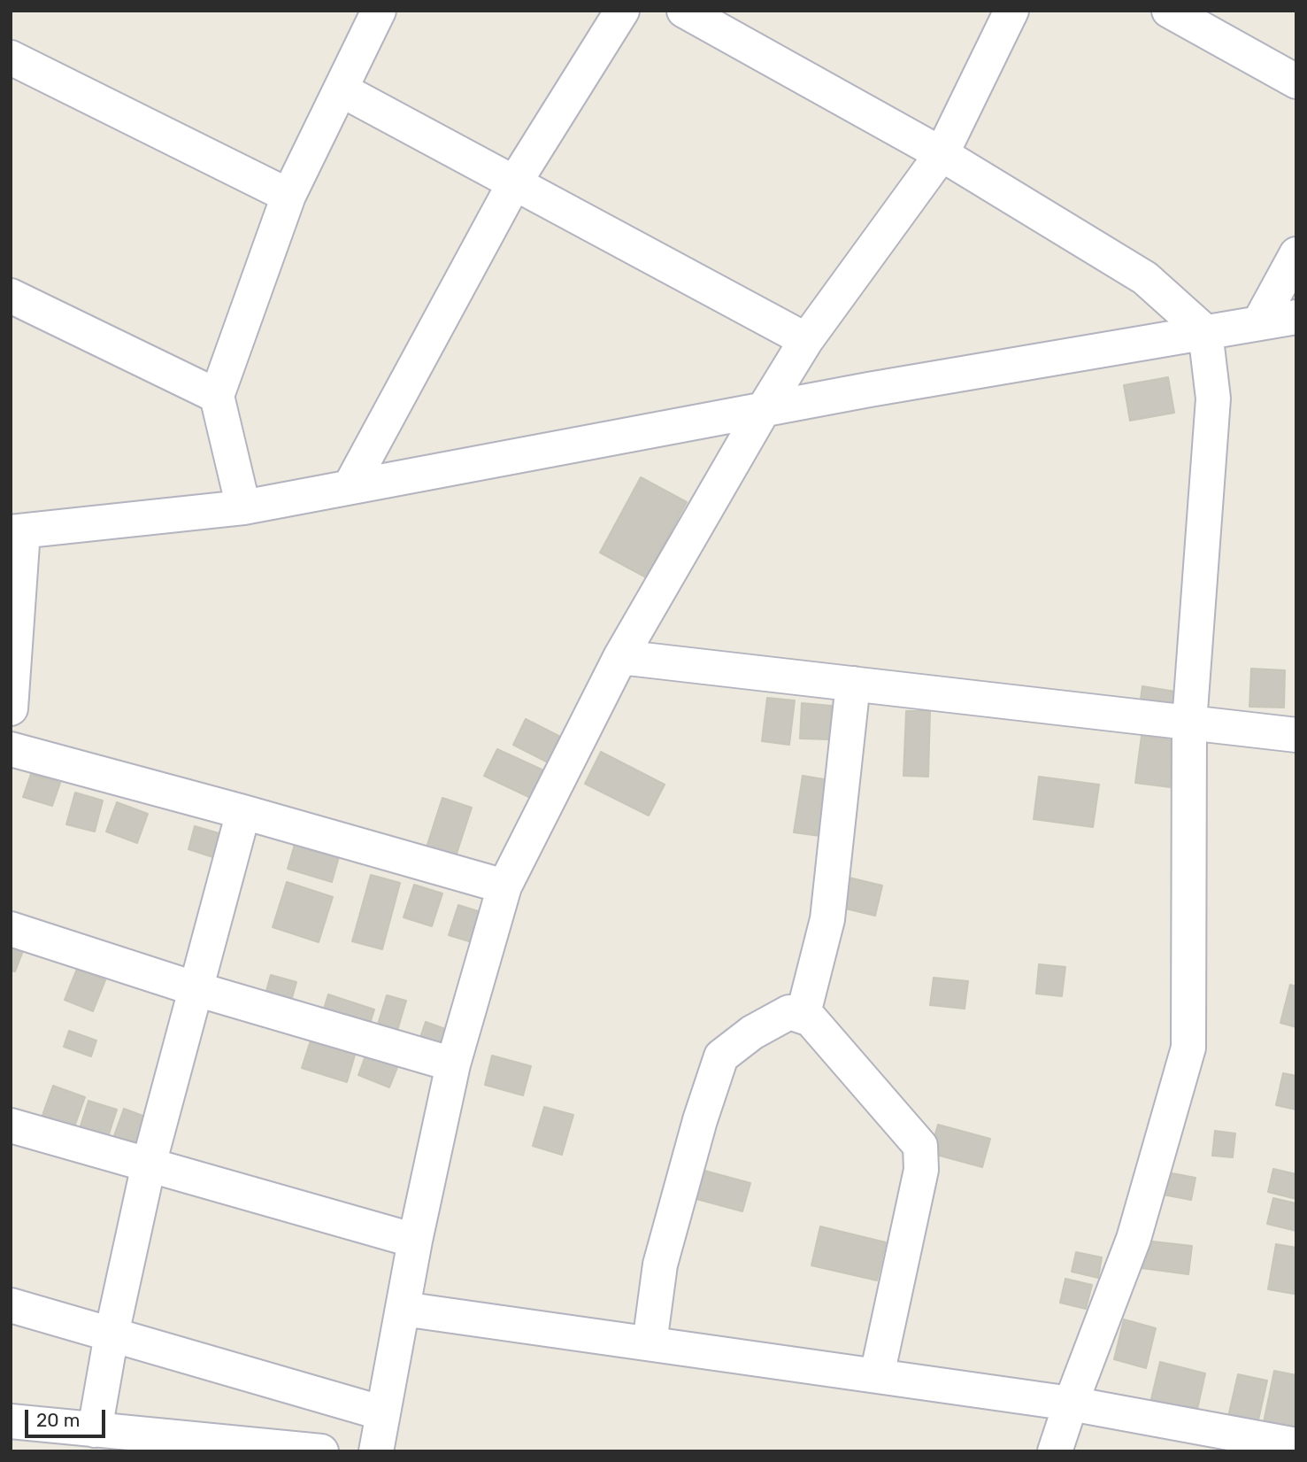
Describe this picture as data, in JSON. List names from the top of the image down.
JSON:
{
  "scale_bar": "20 m"
}
